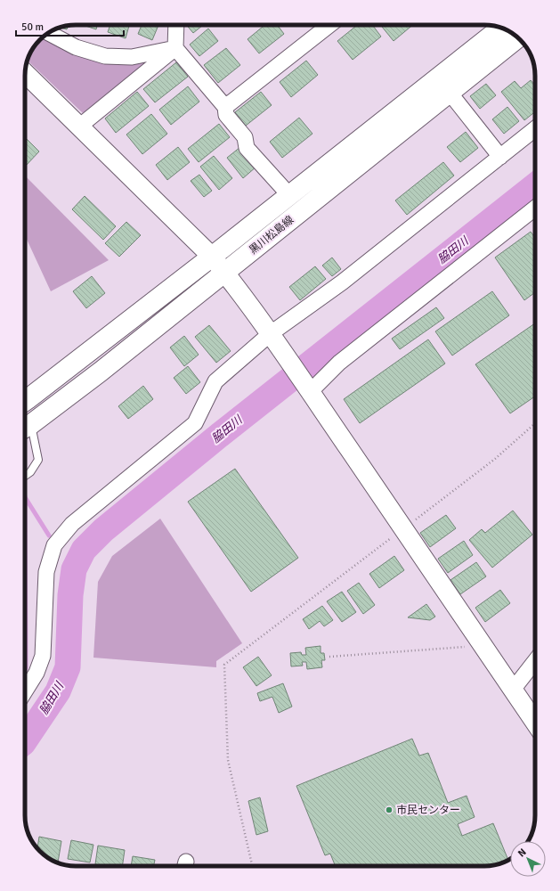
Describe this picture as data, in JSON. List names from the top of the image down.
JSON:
{
  "streets": {
    "main road": ["黒川松島線"]
  },
  "water": ["脇田川"],
  "places": ["市民センター"],
  "scale_bar": "50 m",
  "north": "top left"
}
